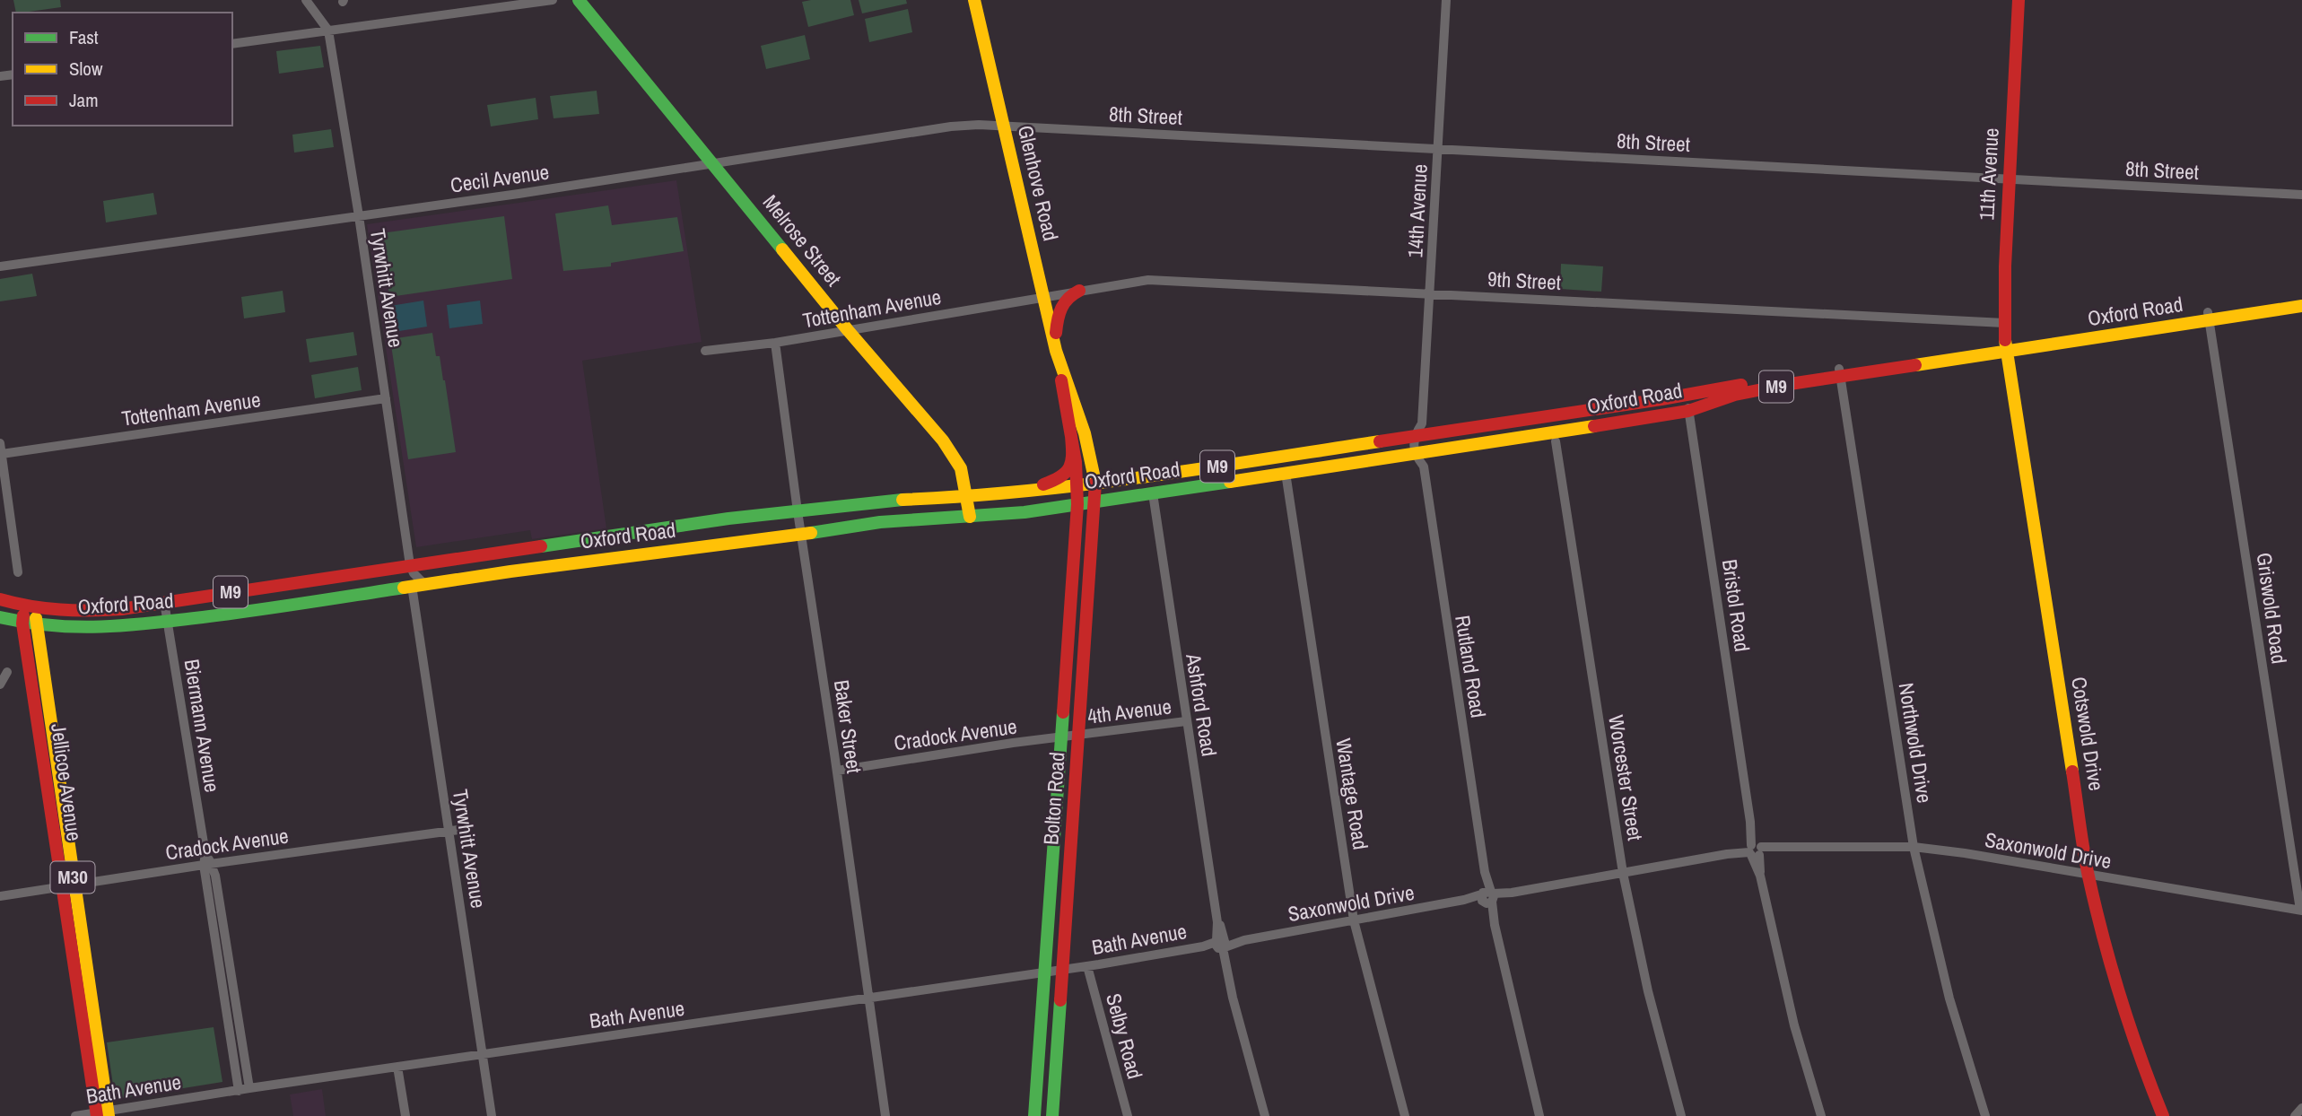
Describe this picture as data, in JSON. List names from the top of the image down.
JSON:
{
  "streets": {
    "main road": [
      "11th Avenue",
      "Glenhove Road",
      "Melrose Street",
      "Oxford Road",
      "M9",
      "Cotswold Drive",
      "Jellicoe Avenue",
      "Bolton Road",
      "M30"
    ],
    "street": [
      "8th Street",
      "Cecil Avenue",
      "14th Avenue",
      "9th Street",
      "Tyrwhitt Avenue",
      "Tottenham Avenue",
      "Bristol Road",
      "Griswold Road",
      "Rutland Road",
      "Ashford Road",
      "4th Avenue",
      "Biermann Avenue",
      "Baker Street",
      "Cradock Avenue",
      "Northwold Drive",
      "Worcester Street",
      "Wantage Road",
      "Saxonwold Drive",
      "Bath Avenue",
      "Selby Road"
    ]
  },
  "crossings": [
    ["8th Street", "11th Avenue"],
    ["8th Street", "Cecil Avenue"],
    ["8th Street", "Glenhove Road"],
    ["8th Street", "14th Avenue"],
    ["11th Avenue", "9th Street"],
    ["11th Avenue", "Oxford Road"],
    ["11th Avenue", "Cotswold Drive"],
    ["Cecil Avenue", "Glenhove Road"],
    ["Cecil Avenue", "Melrose Street"],
    ["Cecil Avenue", "Tyrwhitt Avenue"],
    ["Glenhove Road", "9th Street"],
    ["Glenhove Road", "Tottenham Avenue"],
    ["Glenhove Road", "Oxford Road"],
    ["Glenhove Road", "Bolton Road"],
    ["14th Avenue", "9th Street"],
    ["14th Avenue", "Oxford Road"],
    ["Melrose Street", "Tottenham Avenue"],
    ["Melrose Street", "Oxford Road"],
    ["9th Street", "Tottenham Avenue"],
    ["Tyrwhitt Avenue", "Tottenham Avenue"],
    ["Tyrwhitt Avenue", "Oxford Road"],
    ["Tyrwhitt Avenue", "Cradock Avenue"],
    ["Tyrwhitt Avenue", "Bath Avenue"],
    ["Tottenham Avenue", "Baker Street"],
    ["Oxford Road", "Bristol Road"],
    ["Oxford Road", "Griswold Road"],
    ["Oxford Road", "Ashford Road"],
    ["Oxford Road", "Biermann Avenue"],
    ["Oxford Road", "Baker Street"],
    ["Oxford Road", "Cotswold Drive"],
    ["Oxford Road", "Northwold Drive"],
    ["Oxford Road", "Worcester Street"],
    ["Oxford Road", "Jellicoe Avenue"],
    ["Oxford Road", "Wantage Road"],
    ["Oxford Road", "Bolton Road"],
    ["Bristol Road", "Saxonwold Drive"],
    ["Griswold Road", "Saxonwold Drive"],
    ["Rutland Road", "Saxonwold Drive"],
    ["Ashford Road", "4th Avenue"],
    ["Ashford Road", "Saxonwold Drive"],
    ["Ashford Road", "Bath Avenue"],
    ["4th Avenue", "Cradock Avenue"],
    ["4th Avenue", "Bolton Road"],
    ["Biermann Avenue", "Cradock Avenue"],
    ["Biermann Avenue", "Bath Avenue"],
    ["Baker Street", "Cradock Avenue"],
    ["Baker Street", "Bath Avenue"],
    ["Cotswold Drive", "Saxonwold Drive"],
    ["Cradock Avenue", "Jellicoe Avenue"],
    ["Cradock Avenue", "Bolton Road"],
    ["Northwold Drive", "Saxonwold Drive"],
    ["Worcester Street", "Saxonwold Drive"],
    ["Jellicoe Avenue", "Bath Avenue"],
    ["Wantage Road", "Saxonwold Drive"],
    ["Bolton Road", "Bath Avenue"],
    ["Saxonwold Drive", "Bath Avenue"],
    ["Bath Avenue", "Selby Road"]
  ],
  "legend": ["Fast", "Slow", "Jam"]
}
